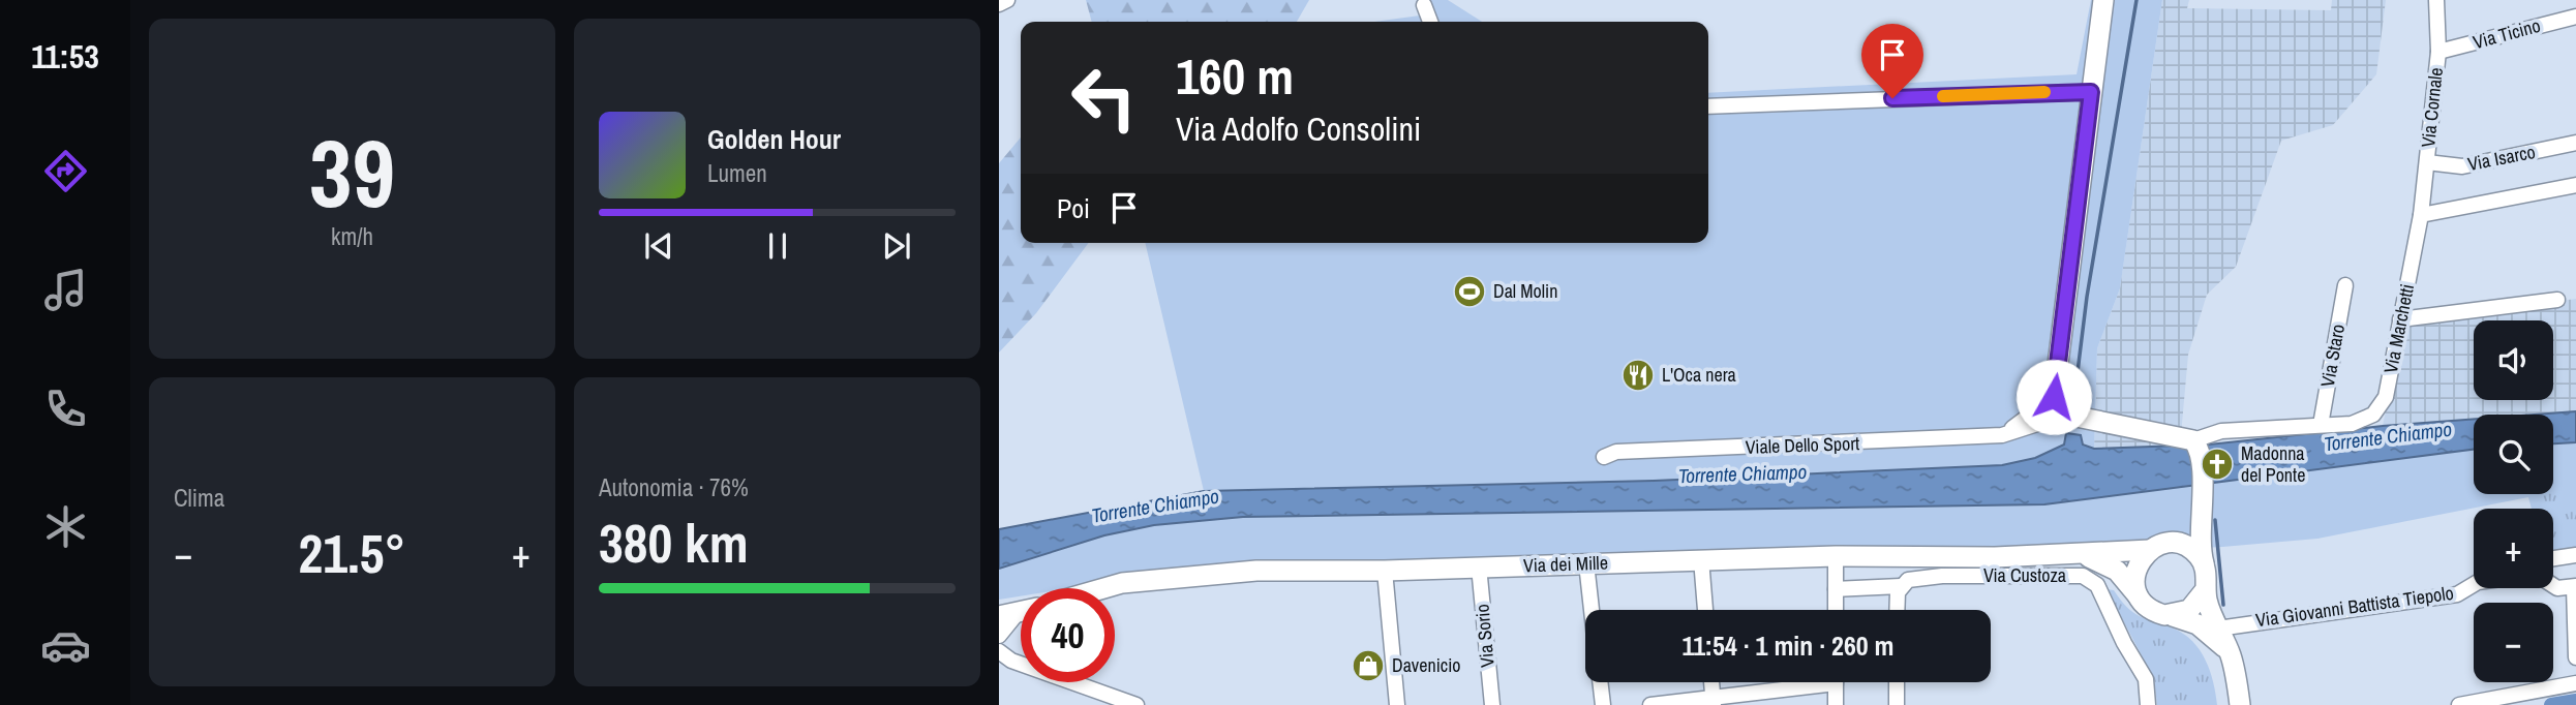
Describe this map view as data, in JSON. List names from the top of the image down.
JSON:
{
  "streets": {
    "main road": ["Via dei Mille"],
    "street": [
      "Via Ticino",
      "Via Cornale",
      "Via Isarco",
      "Via Marchetti",
      "Via Staro",
      "Viale Dello Sport",
      "Via Custoza",
      "Via Giovanni Battista Tiepolo",
      "Via Sorio"
    ]
  },
  "crossings": [
    ["Via Ticino", "Via Cornale"],
    ["Via Cornale", "Via Isarco"],
    ["Via Cornale", "Via Marchetti"],
    ["Via Marchetti", "Via Staro"],
    ["Via dei Mille", "Via Sorio"]
  ],
  "water": ["Torrente Chiampo"],
  "places": {
    "sports": ["Dal Molin"],
    "restaurant": ["L'Oca nera"],
    "church": ["Madonna del Ponte"],
    "shop": ["Davenicio"]
  },
  "page": {
    "tabs": "11:53",
    "tile": [
      ["39", "km/h"],
      "Clima",
      ["Autonomia · 76%", "380 km"]
    ],
    "turn": ["160 m", "Via Adolfo Consolini"],
    "song": ["Golden Hour", "Lumen"],
    "then": "Poi",
    "map_buttons": ["+", "−"],
    "heat": ["−", "21.5°", "+"],
    "limit": "40",
    "trip": "11:54 · 1 min · 260 m"
  }
}
